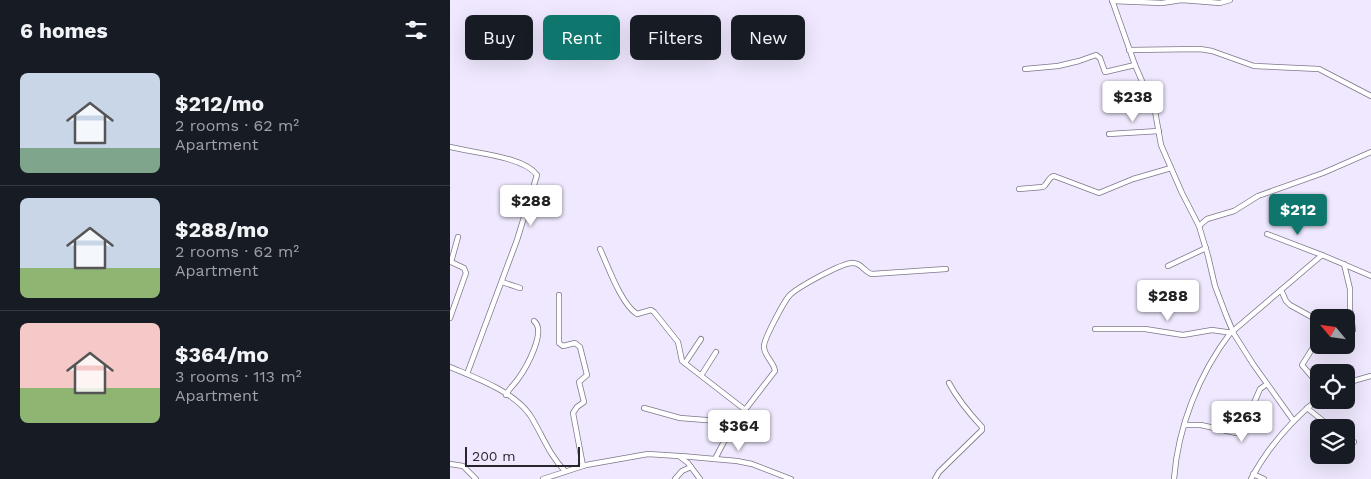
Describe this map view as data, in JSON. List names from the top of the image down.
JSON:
{
  "scale_bar": "200 m",
  "north": "top left",
  "page": {
    "heading": "6 homes",
    "chip": [
      "Buy",
      "Rent",
      "Filters",
      "New"
    ],
    "list": [
      {
        "name": "$212/mo",
        "note": "2 rooms · 62 m² · Apartment"
      },
      {
        "name": "$288/mo",
        "note": "2 rooms · 62 m² · Apartment"
      },
      {
        "name": "$364/mo",
        "note": "3 rooms · 113 m² · Apartment"
      }
    ],
    "price": [
      "$238",
      "$288",
      "$212",
      "$288",
      "$263",
      "$364"
    ],
    "scale": "200 m"
  }
}
